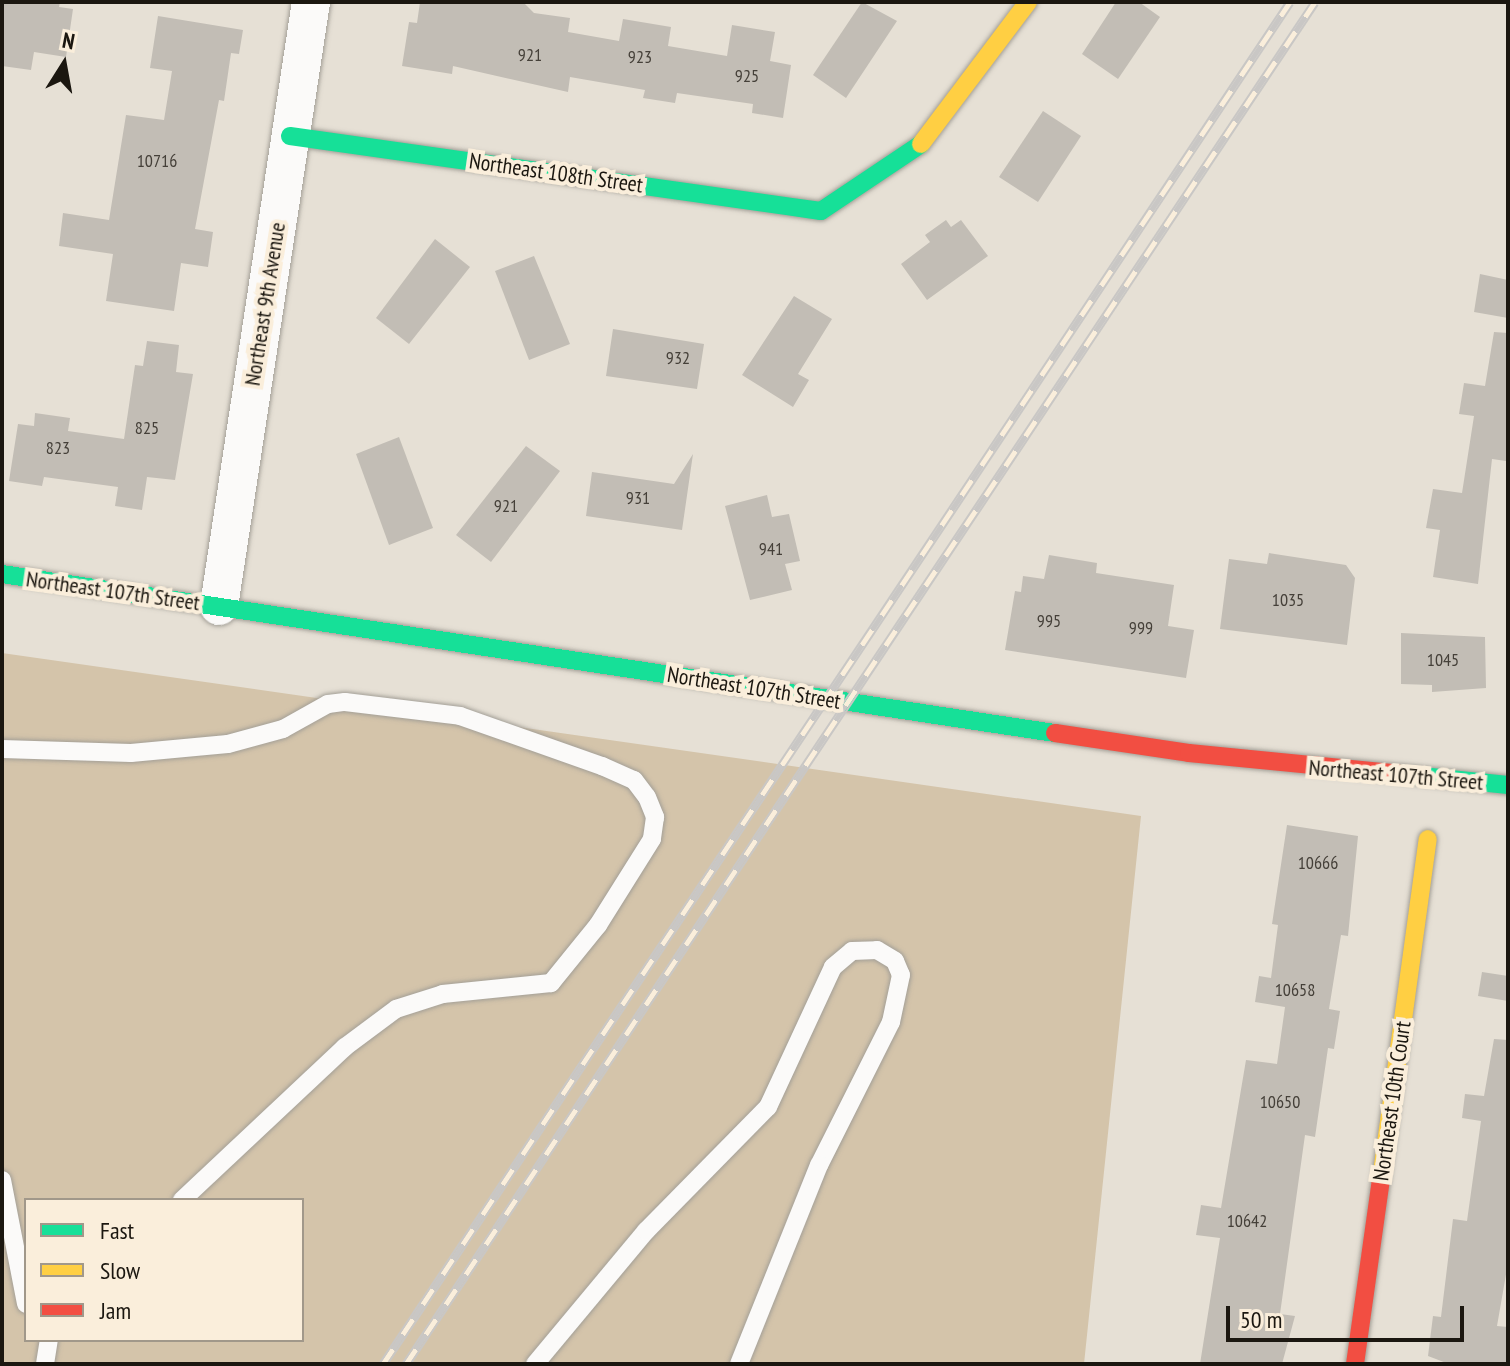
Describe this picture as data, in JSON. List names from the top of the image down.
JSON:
{
  "streets": {
    "street": [
      "Northeast 108th Street",
      "Northeast 9th Avenue",
      "Northeast 107th Street",
      "Northeast 10th Court"
    ]
  },
  "crossings": [
    ["Northeast 108th Street", "Northeast 9th Avenue"],
    ["Northeast 9th Avenue", "Northeast 107th Street"]
  ],
  "house_numbers": [
    "921",
    "923",
    "925",
    "10716",
    "932",
    "825",
    "823",
    "931",
    "921",
    "941",
    "1035",
    "995",
    "999",
    "1045",
    "10666",
    "10658",
    "10650",
    "10642"
  ],
  "legend": ["Fast", "Slow", "Jam"],
  "scale_bar": "50 m",
  "north": "top"
}
